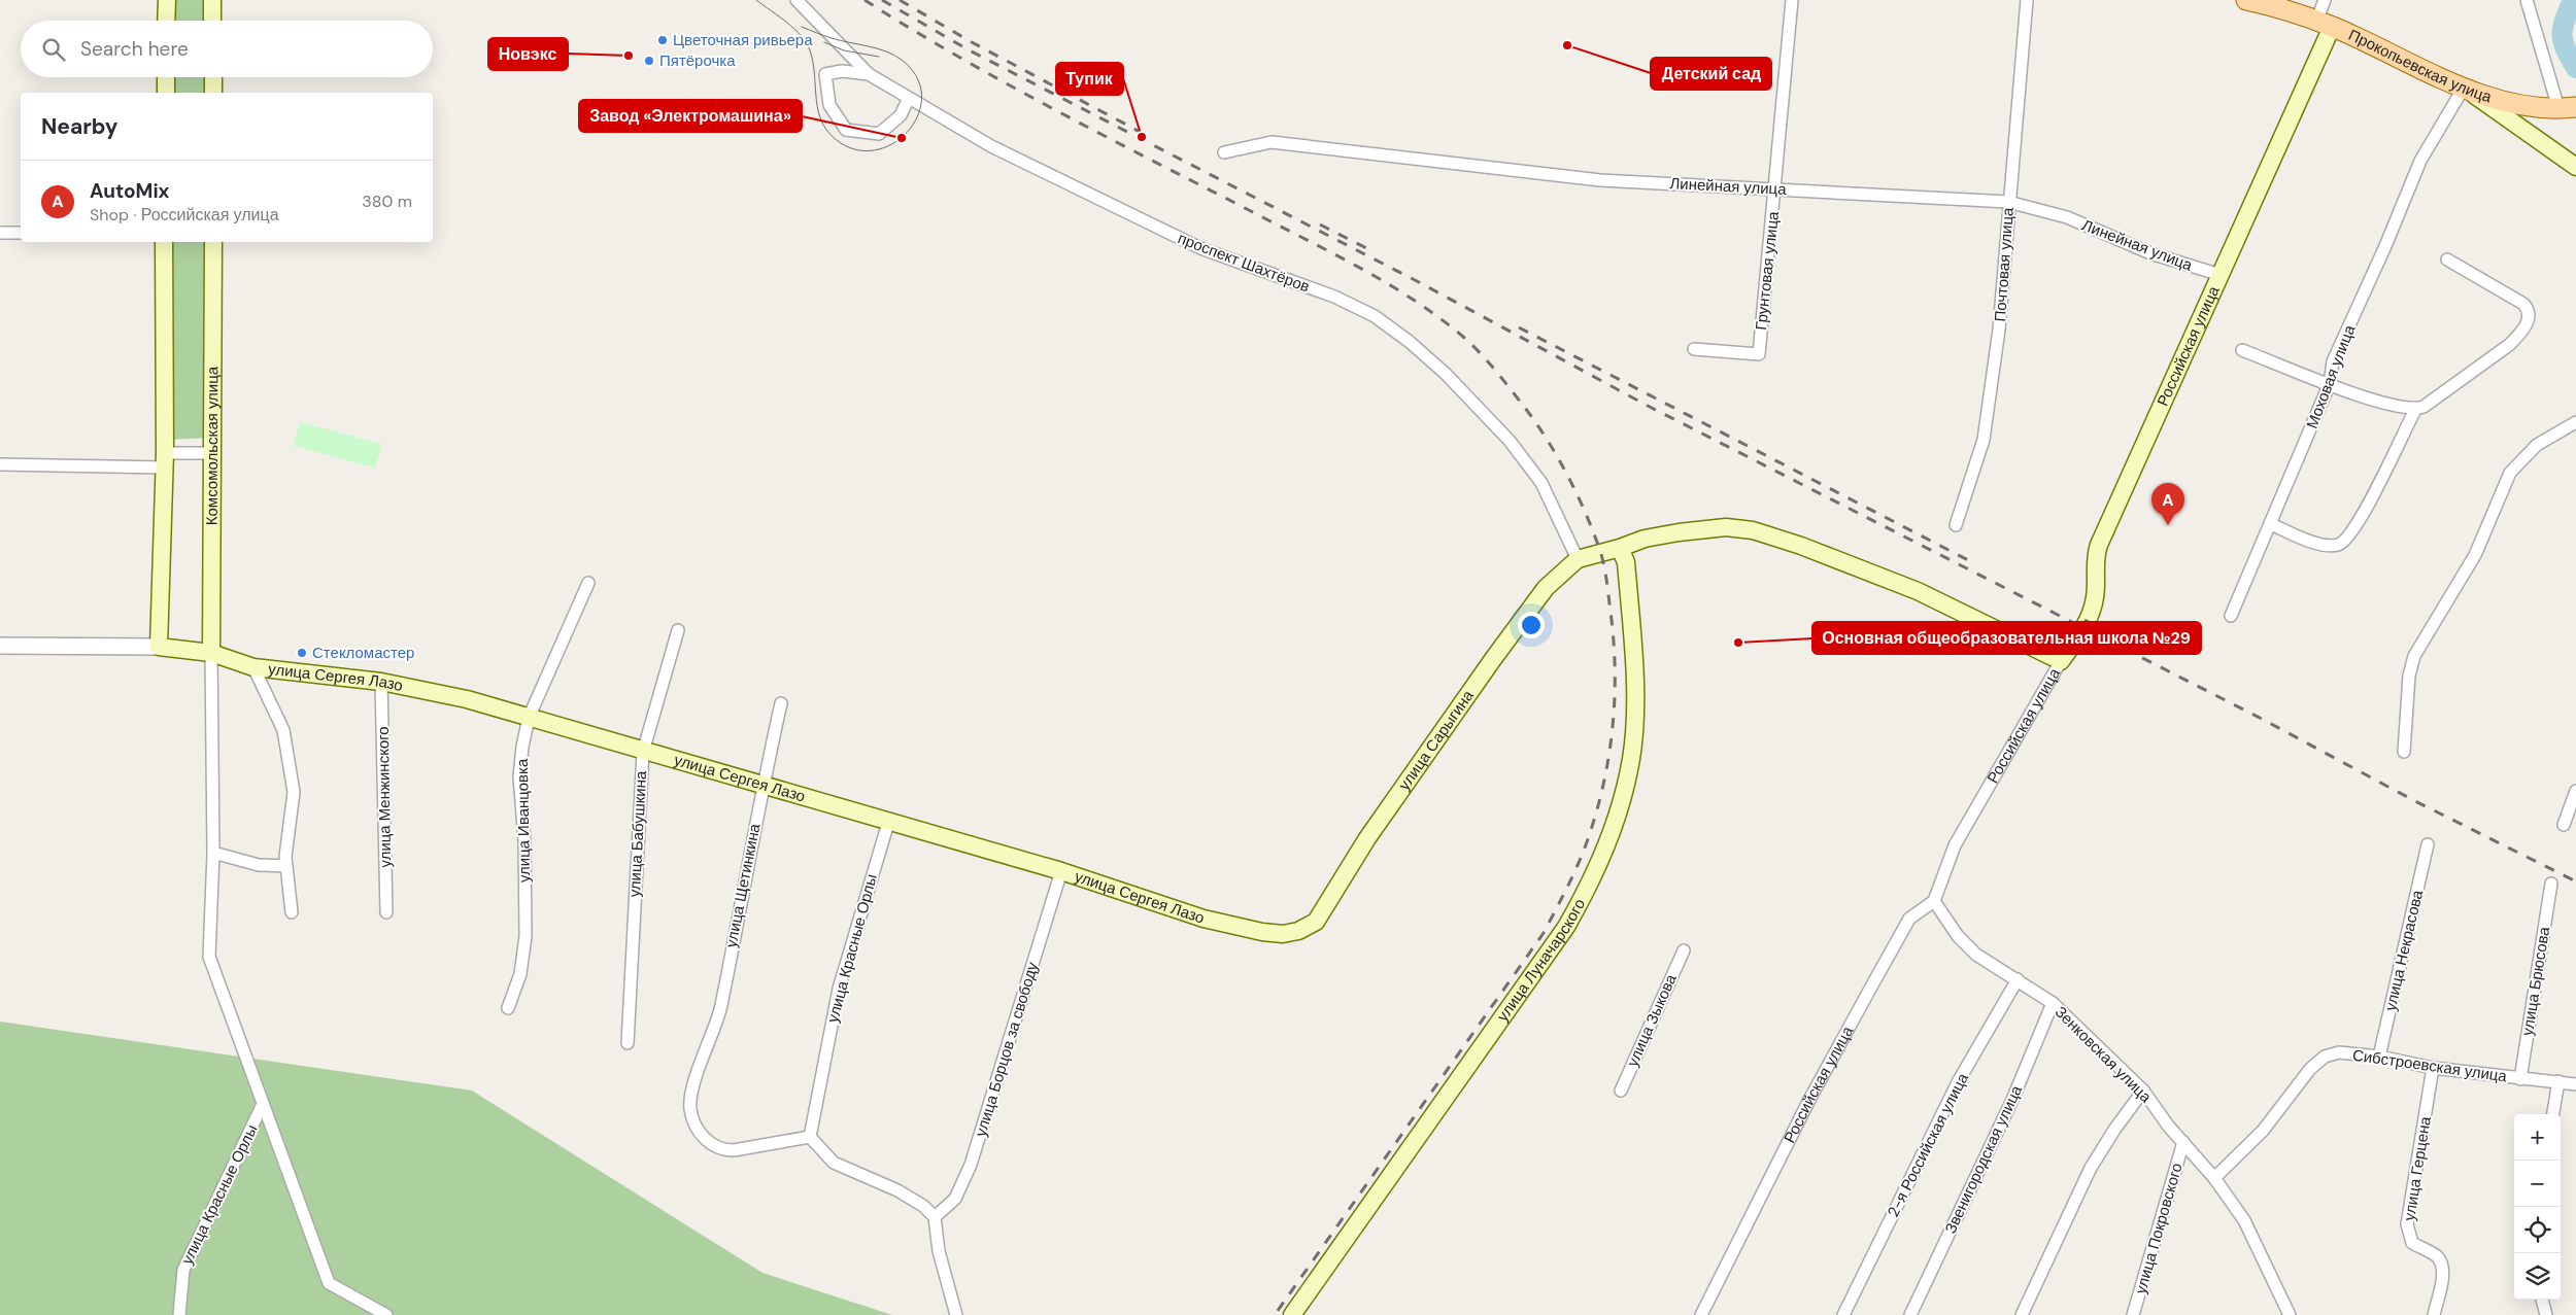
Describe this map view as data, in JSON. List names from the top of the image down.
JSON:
{
  "streets": {
    "main road": [
      "Прокопьевская улица",
      "Российская улица",
      "Комсомольская улица",
      "улица Сергея Лазо",
      "улица Сарыгина",
      "улица Луначарского"
    ],
    "street": [
      "Линейная улица",
      "проспект Шахтёров",
      "Почтовая улица",
      "Грунтовая улица",
      "Моховая улица",
      "улица Менжинского",
      "улица Иванцовка",
      "улица Бабушкина",
      "улица Щетинкина",
      "улица Красные Орлы",
      "улица Некрасова",
      "улица Брюсова",
      "улица Зыкова",
      "улица Борцов за свободу",
      "Зенковская улица",
      "Сибстроевская улица",
      "2-я Российская улица",
      "Звенигородская улица",
      "улица Герцена",
      "улица Покровского"
    ]
  },
  "crossings": [
    ["Прокопьевская улица", "Российская улица"],
    ["Прокопьевская улица", "Моховая улица"],
    ["Линейная улица", "Почтовая улица"],
    ["Линейная улица", "Грунтовая улица"],
    ["Линейная улица", "Российская улица"],
    ["проспект Шахтёров", "улица Сарыгина"],
    ["Российская улица", "улица Сарыгина"],
    ["Российская улица", "Зенковская улица"],
    ["Комсомольская улица", "улица Сергея Лазо"],
    ["улица Сергея Лазо", "улица Сарыгина"],
    ["улица Сергея Лазо", "улица Менжинского"],
    ["улица Сергея Лазо", "улица Иванцовка"],
    ["улица Сергея Лазо", "улица Бабушкина"],
    ["улица Сергея Лазо", "улица Щетинкина"],
    ["улица Сергея Лазо", "улица Красные Орлы"],
    ["улица Сергея Лазо", "улица Борцов за свободу"],
    ["улица Сарыгина", "улица Луначарского"],
    ["улица Щетинкина", "улица Красные Орлы"],
    ["улица Некрасова", "Сибстроевская улица"],
    ["улица Брюсова", "Сибстроевская улица"],
    ["Зенковская улица", "Сибстроевская улица"],
    ["Зенковская улица", "2-я Российская улица"],
    ["Зенковская улица", "Звенигородская улица"],
    ["Зенковская улица", "улица Покровского"],
    ["Сибстроевская улица", "улица Герцена"]
  ],
  "places": [
    "Цветочная ривьера",
    "Детский сад",
    "Новэкс",
    "Пятёрочка",
    "Тупик",
    "Завод «Электромашина»",
    "Основная общеобразовательная школа №29",
    "Стекломастер"
  ],
  "page": {
    "search": "Search here",
    "heading": "Nearby",
    "list": [
      {
        "mark": "A",
        "name": "AutoMix",
        "note": "Shop · Российская улица",
        "value": "380 m"
      }
    ],
    "pins": "A",
    "map_buttons": ["+", "−"]
  }
}
